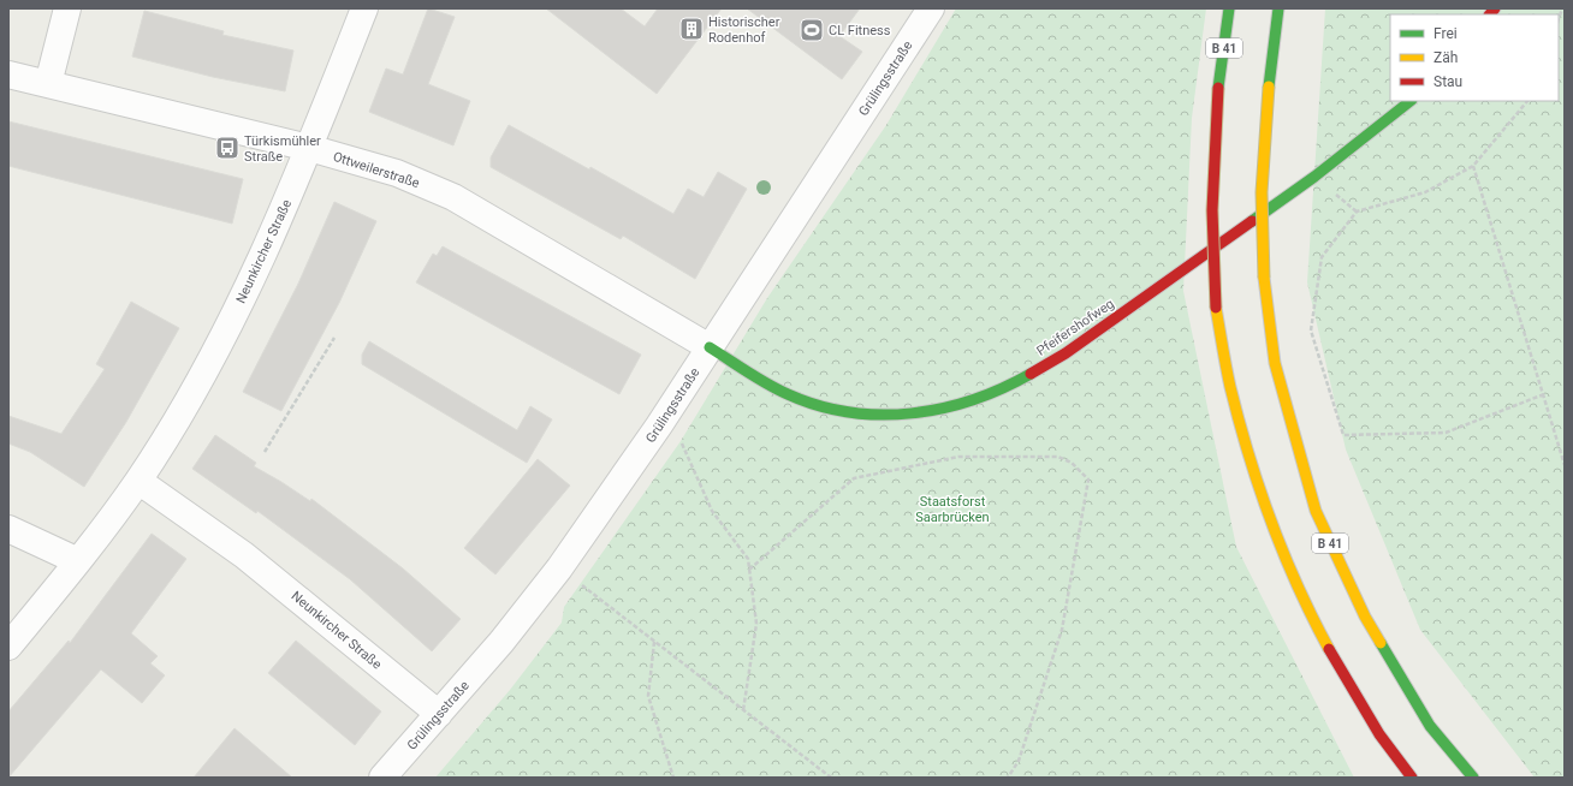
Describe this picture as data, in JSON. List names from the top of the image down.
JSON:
{
  "streets": {
    "main road": ["B 41", "Pfeifershofweg"],
    "street": ["Grülingsstraße", "Ottweilerstraße", "Neunkircher Straße"]
  },
  "crossings": [
    ["Grülingsstraße", "Ottweilerstraße"],
    ["Grülingsstraße", "Neunkircher Straße"],
    ["Grülingsstraße", "Pfeifershofweg"],
    ["Ottweilerstraße", "Neunkircher Straße"],
    ["Ottweilerstraße", "Pfeifershofweg"]
  ],
  "parks": ["Staatsforst Saarbrücken"],
  "places": {
    "building": ["Historischer Rodenhof"],
    "sports": ["CL Fitness"],
    "bus stop": ["Türkismühler Straße"]
  },
  "legend": ["Frei", "Zäh", "Stau"]
}
